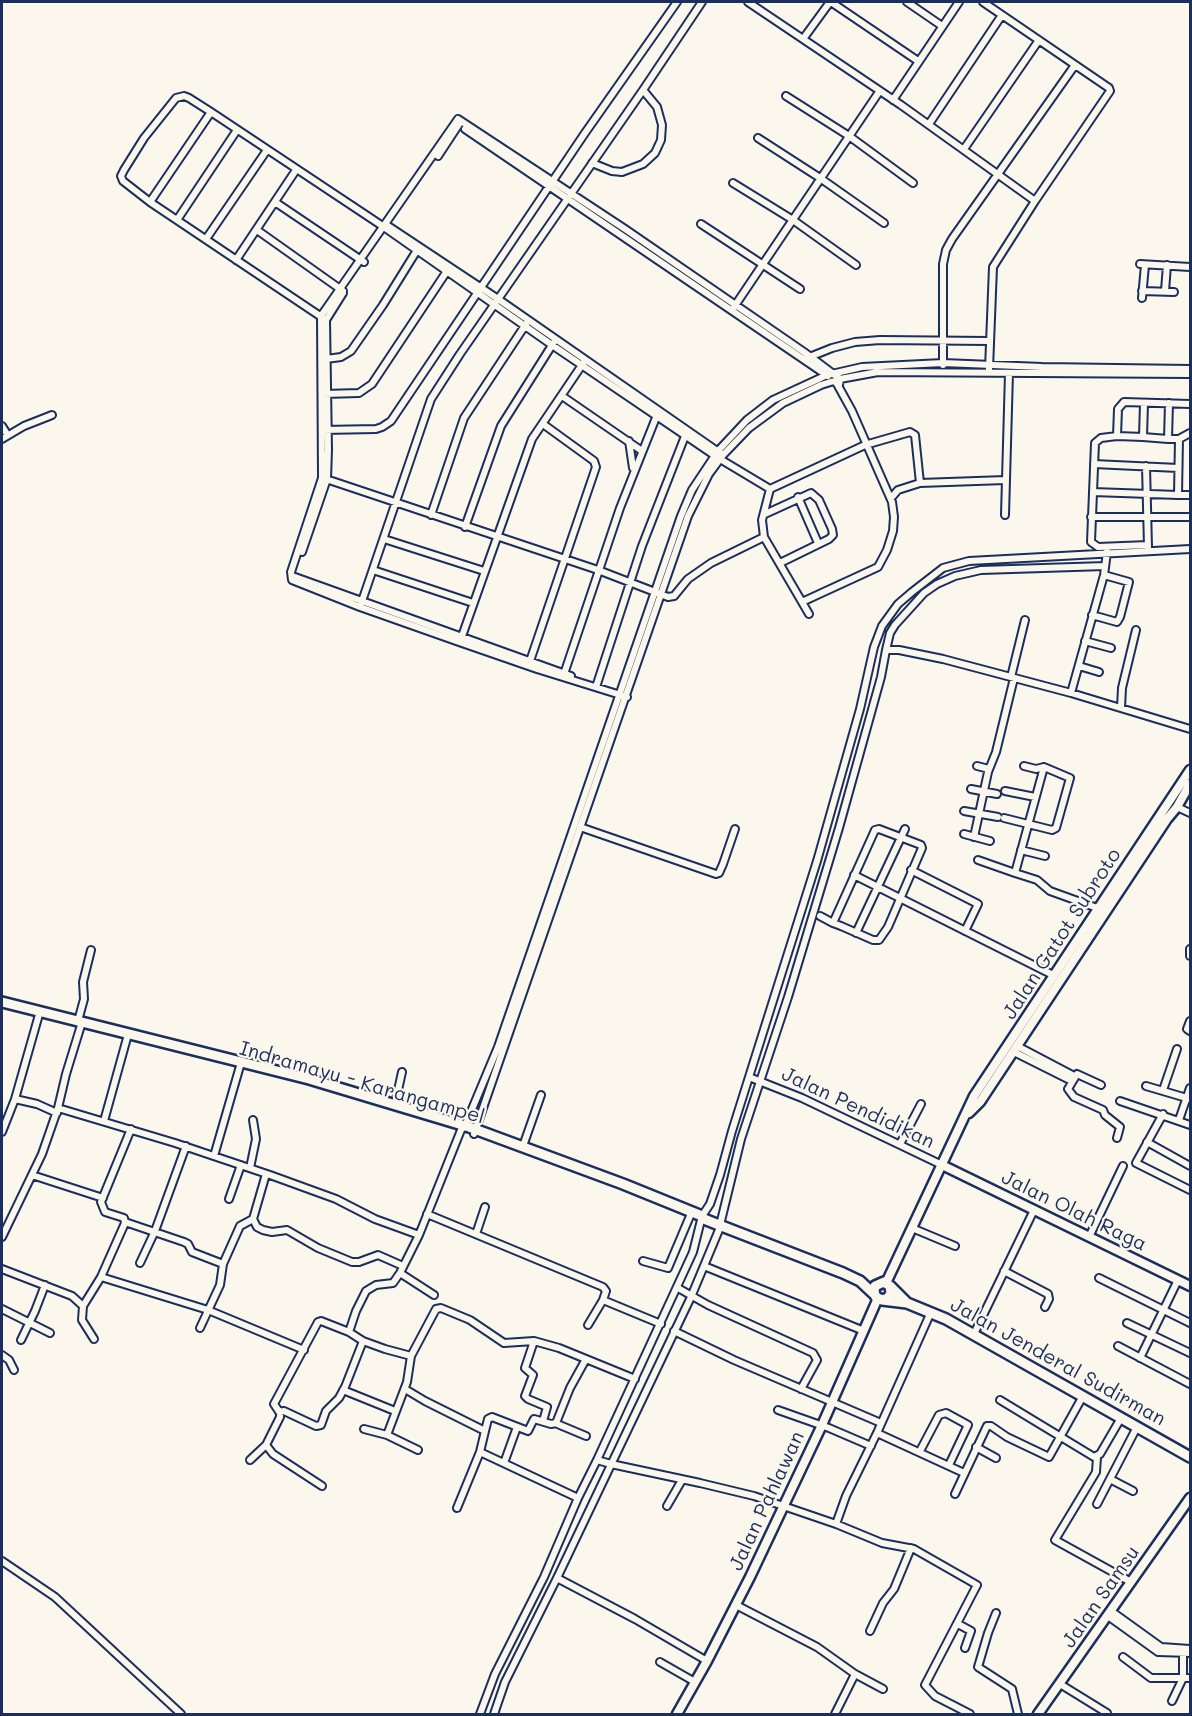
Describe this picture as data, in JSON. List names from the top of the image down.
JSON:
{
  "streets": {
    "main road": ["Indramayu - Karangampel", "Jalan Jenderal Sudirman"],
    "street": [
      "Jalan Gatot Subroto",
      "Jalan Pendidikan",
      "Jalan Olah Raga",
      "Jalan Pahlawan",
      "Jalan Samsu"
    ]
  },
  "crossings": [
    ["Jalan Gatot Subroto", "Jalan Pendidikan"],
    ["Jalan Gatot Subroto", "Jalan Olah Raga"],
    ["Jalan Pendidikan", "Jalan Olah Raga"]
  ]
}
